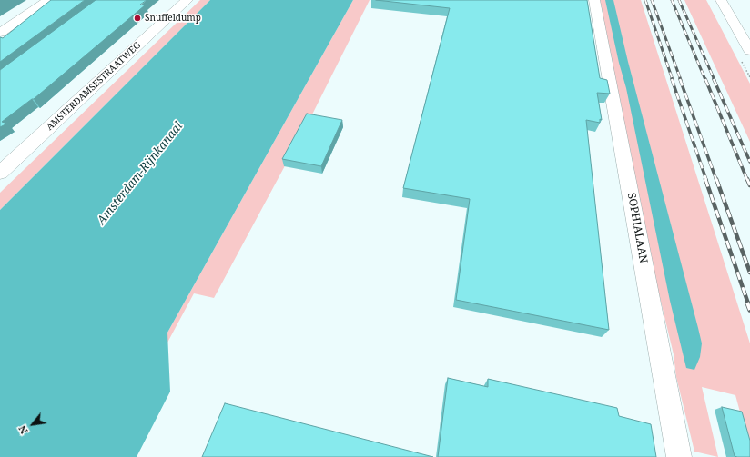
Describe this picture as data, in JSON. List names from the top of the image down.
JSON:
{
  "streets": {
    "main road": ["AMSTERDAMSESTRAATWEG"],
    "street": ["SOPHIALAAN"]
  },
  "water": ["Amsterdam-Rijnkanaal"],
  "places": ["Snuffeldump"],
  "north": "bottom left"
}
